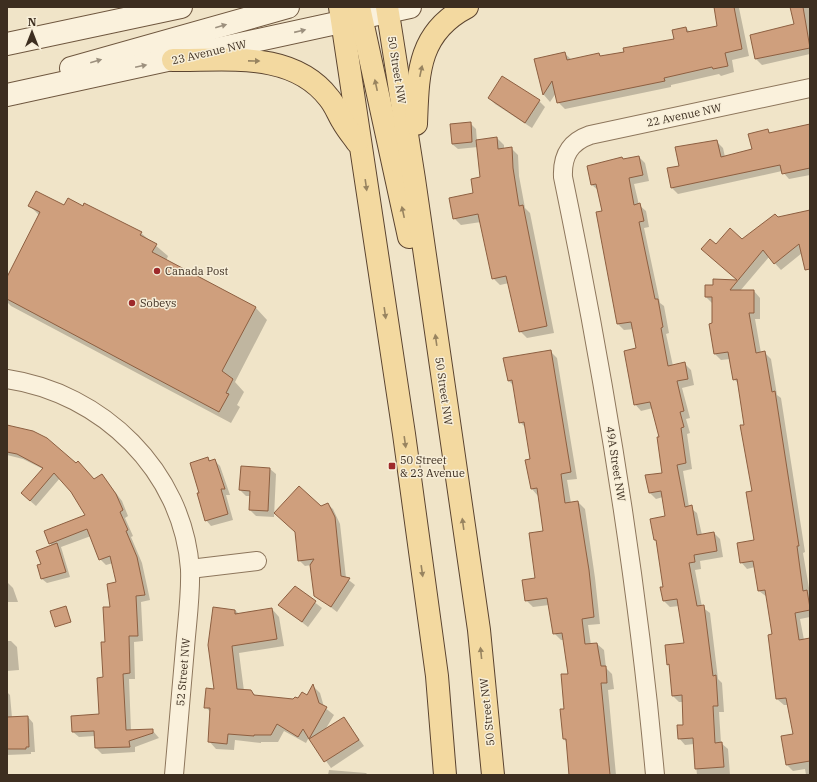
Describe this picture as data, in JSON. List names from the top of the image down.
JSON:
{
  "streets": {
    "main road": ["23 Avenue NW", "50 Street NW"],
    "street": ["22 Avenue NW", "49A Street NW", "52 Street NW"]
  },
  "crossings": [
    ["23 Avenue NW", "50 Street NW"],
    ["22 Avenue NW", "49A Street NW"]
  ],
  "places": {
    "other": ["Canada Post", "Sobeys"],
    "transit": ["50 Street & 23 Avenue"]
  },
  "north": "top"
}
